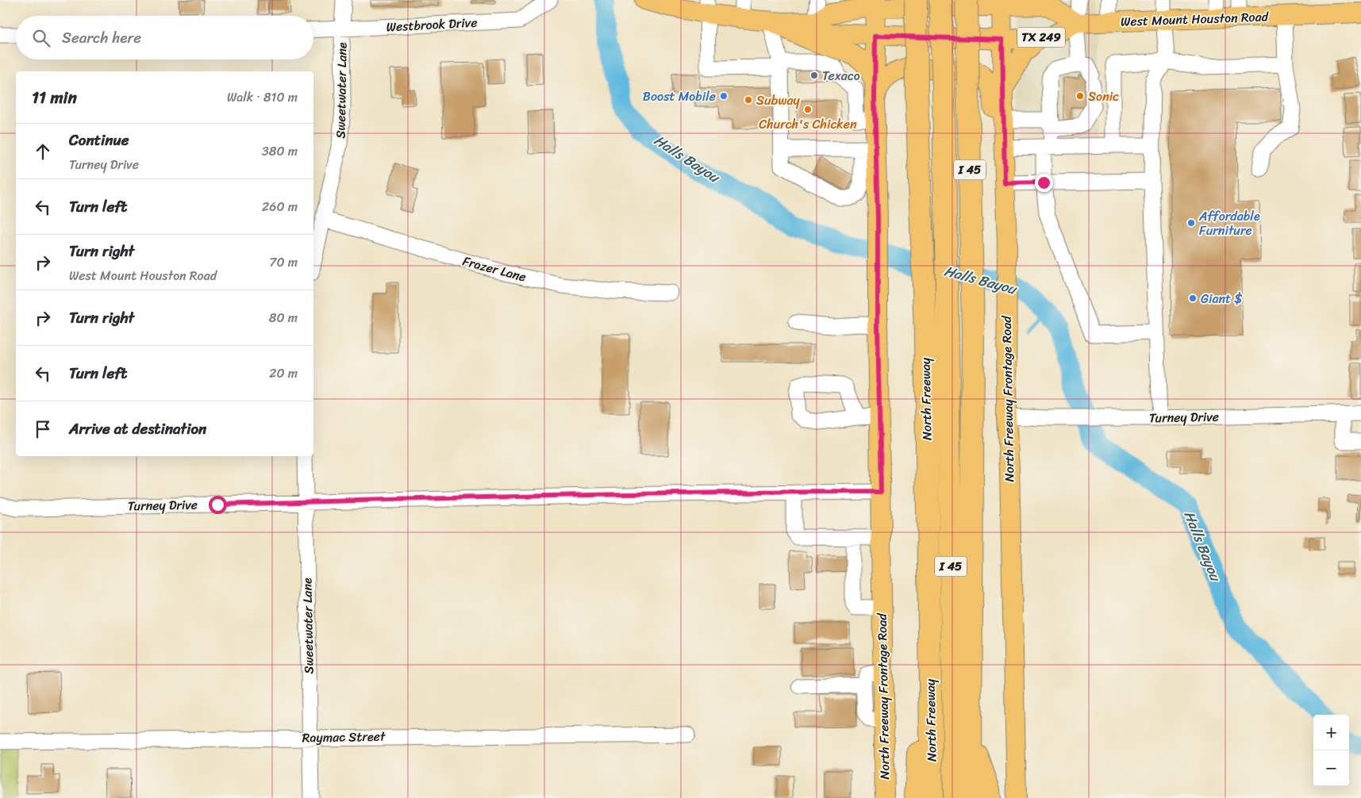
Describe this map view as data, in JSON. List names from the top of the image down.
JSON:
{
  "streets": {
    "highway": ["I 45", "North Freeway"],
    "main road": ["West Mount Houston Road", "TX 249", "North Freeway Frontage Road"],
    "street": [
      "Westbrook Drive",
      "Sweetwater Lane",
      "Frazer Lane",
      "Turney Drive",
      "Raymac Street"
    ]
  },
  "crossings": [
    ["West Mount Houston Road", "TX 249"],
    ["West Mount Houston Road", "North Freeway Frontage Road"],
    ["Westbrook Drive", "Sweetwater Lane"],
    ["TX 249", "North Freeway Frontage Road"],
    ["Sweetwater Lane", "Frazer Lane"],
    ["Sweetwater Lane", "Turney Drive"],
    ["Sweetwater Lane", "Raymac Street"],
    ["North Freeway Frontage Road", "Turney Drive"]
  ],
  "water": ["Halls Bayou"],
  "places": [
    "Texaco",
    "Boost Mobile",
    "Sonic",
    "Subway",
    "Church's Chicken",
    "Affordable Furniture",
    "Giant $"
  ],
  "page": {
    "search": "Search here",
    "heading": ["11 min", "Walk · 810 m"],
    "list": [
      ["Continue", "Turney Drive", "380 m"],
      ["Turn left", "260 m"],
      ["Turn right", "West Mount Houston Road", "70 m"],
      ["Turn right", "80 m"],
      ["Turn left", "20 m"],
      "Arrive at destination"
    ],
    "map_buttons": ["+", "−"]
  }
}
